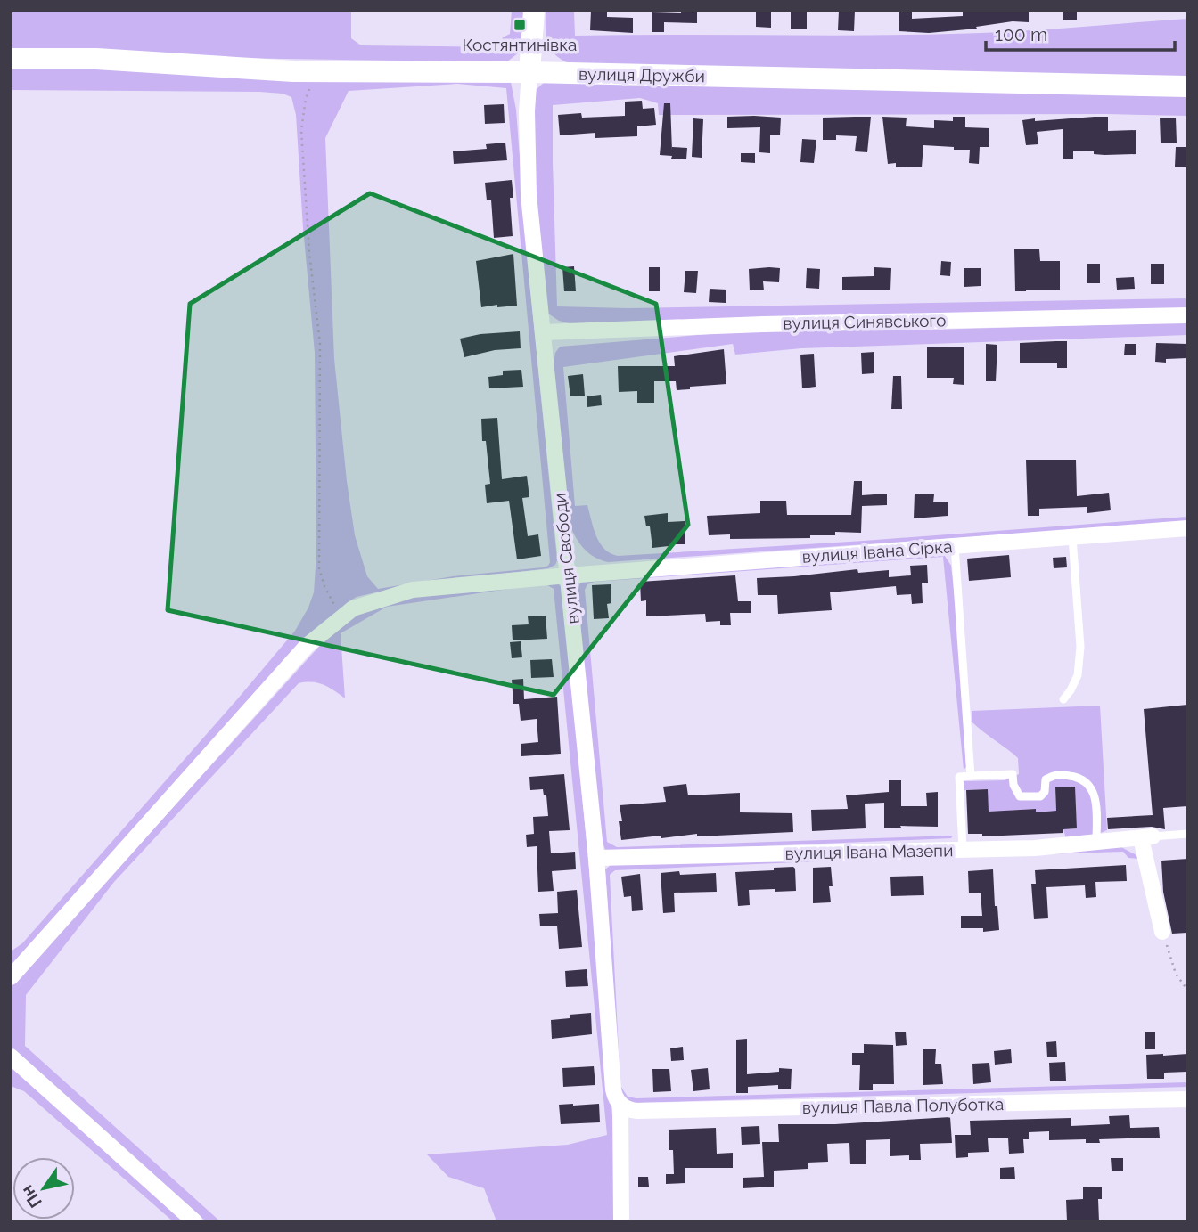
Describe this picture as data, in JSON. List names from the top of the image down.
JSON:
{
  "streets": {
    "street": [
      "вулиця Дружби",
      "вулиця Синявського",
      "вулиця Івана Сірка",
      "вулиця Свободи",
      "вулиця Івана Мазепи",
      "вулиця Павла Полуботка"
    ]
  },
  "crossings": [
    ["вулиця Дружби", "вулиця Свободи"],
    ["вулиця Синявського", "вулиця Свободи"],
    ["вулиця Івана Сірка", "вулиця Свободи"],
    ["вулиця Свободи", "вулиця Івана Мазепи"],
    ["вулиця Свободи", "вулиця Павла Полуботка"]
  ],
  "places": {
    "transit": ["Костянтинівка"]
  },
  "scale_bar": "100 m",
  "north": "bottom left"
}
